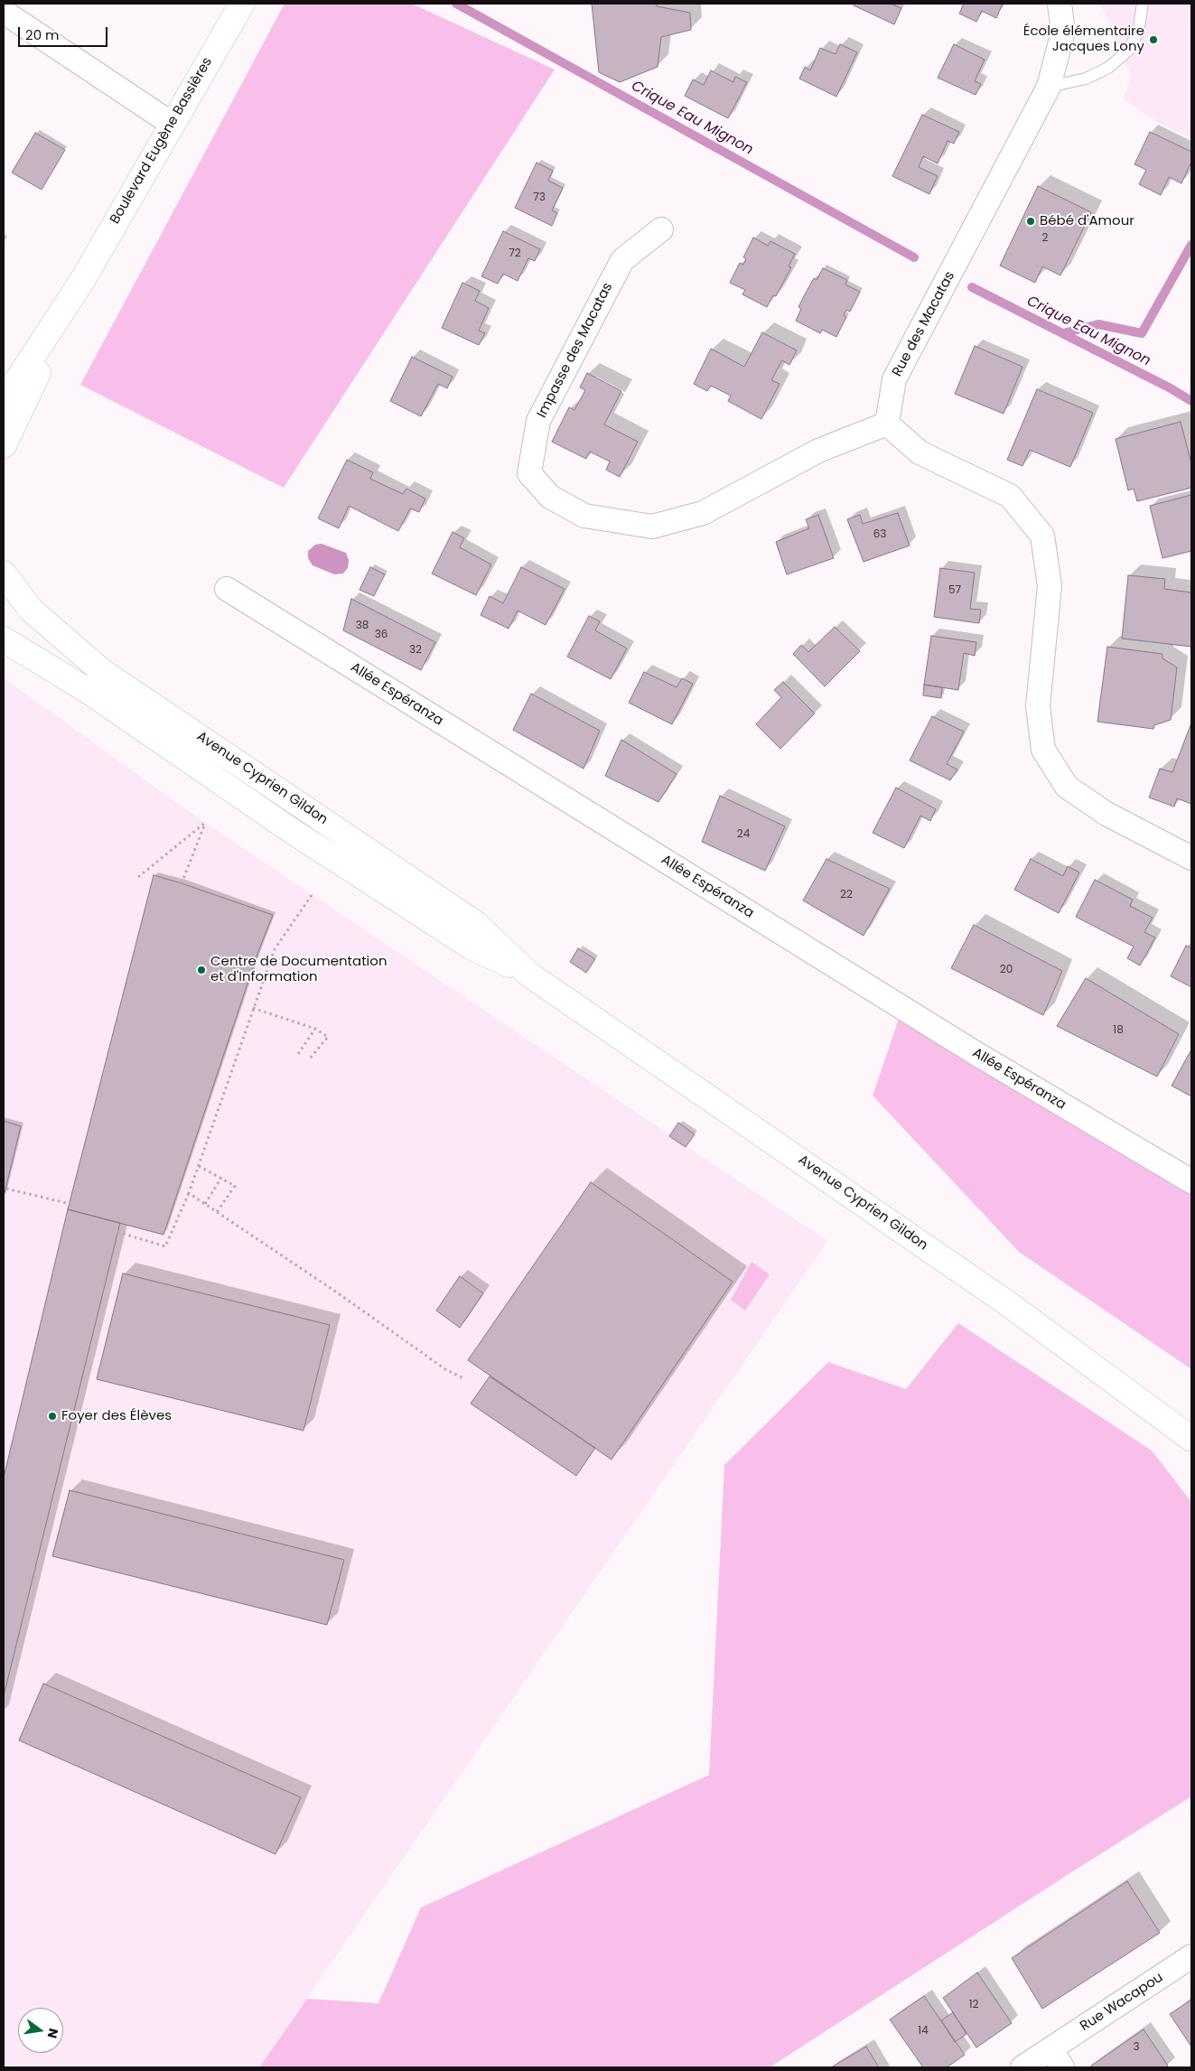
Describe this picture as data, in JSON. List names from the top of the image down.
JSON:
{
  "streets": {
    "street": [
      "Boulevard Eugène Bassières",
      "Rue des Macatas",
      "Impasse des Macatas",
      "Allée Espéranza",
      "Avenue Cyprien Gildon",
      "Rue Wacapou"
    ]
  },
  "crossings": [
    ["Rue des Macatas", "Impasse des Macatas"]
  ],
  "water": ["Crique Eau Mignon"],
  "places": [
    "École élémentaire Jacques Lony",
    "Bébé d'Amour",
    "Centre de Documentation et d'Information",
    "Foyer des Élèves"
  ],
  "house_numbers": [
    "73",
    "2",
    "72",
    "63",
    "57",
    "38",
    "36",
    "32",
    "24",
    "22",
    "20",
    "18",
    "12",
    "14",
    "3"
  ],
  "scale_bar": "20 m",
  "north": "right"
}
